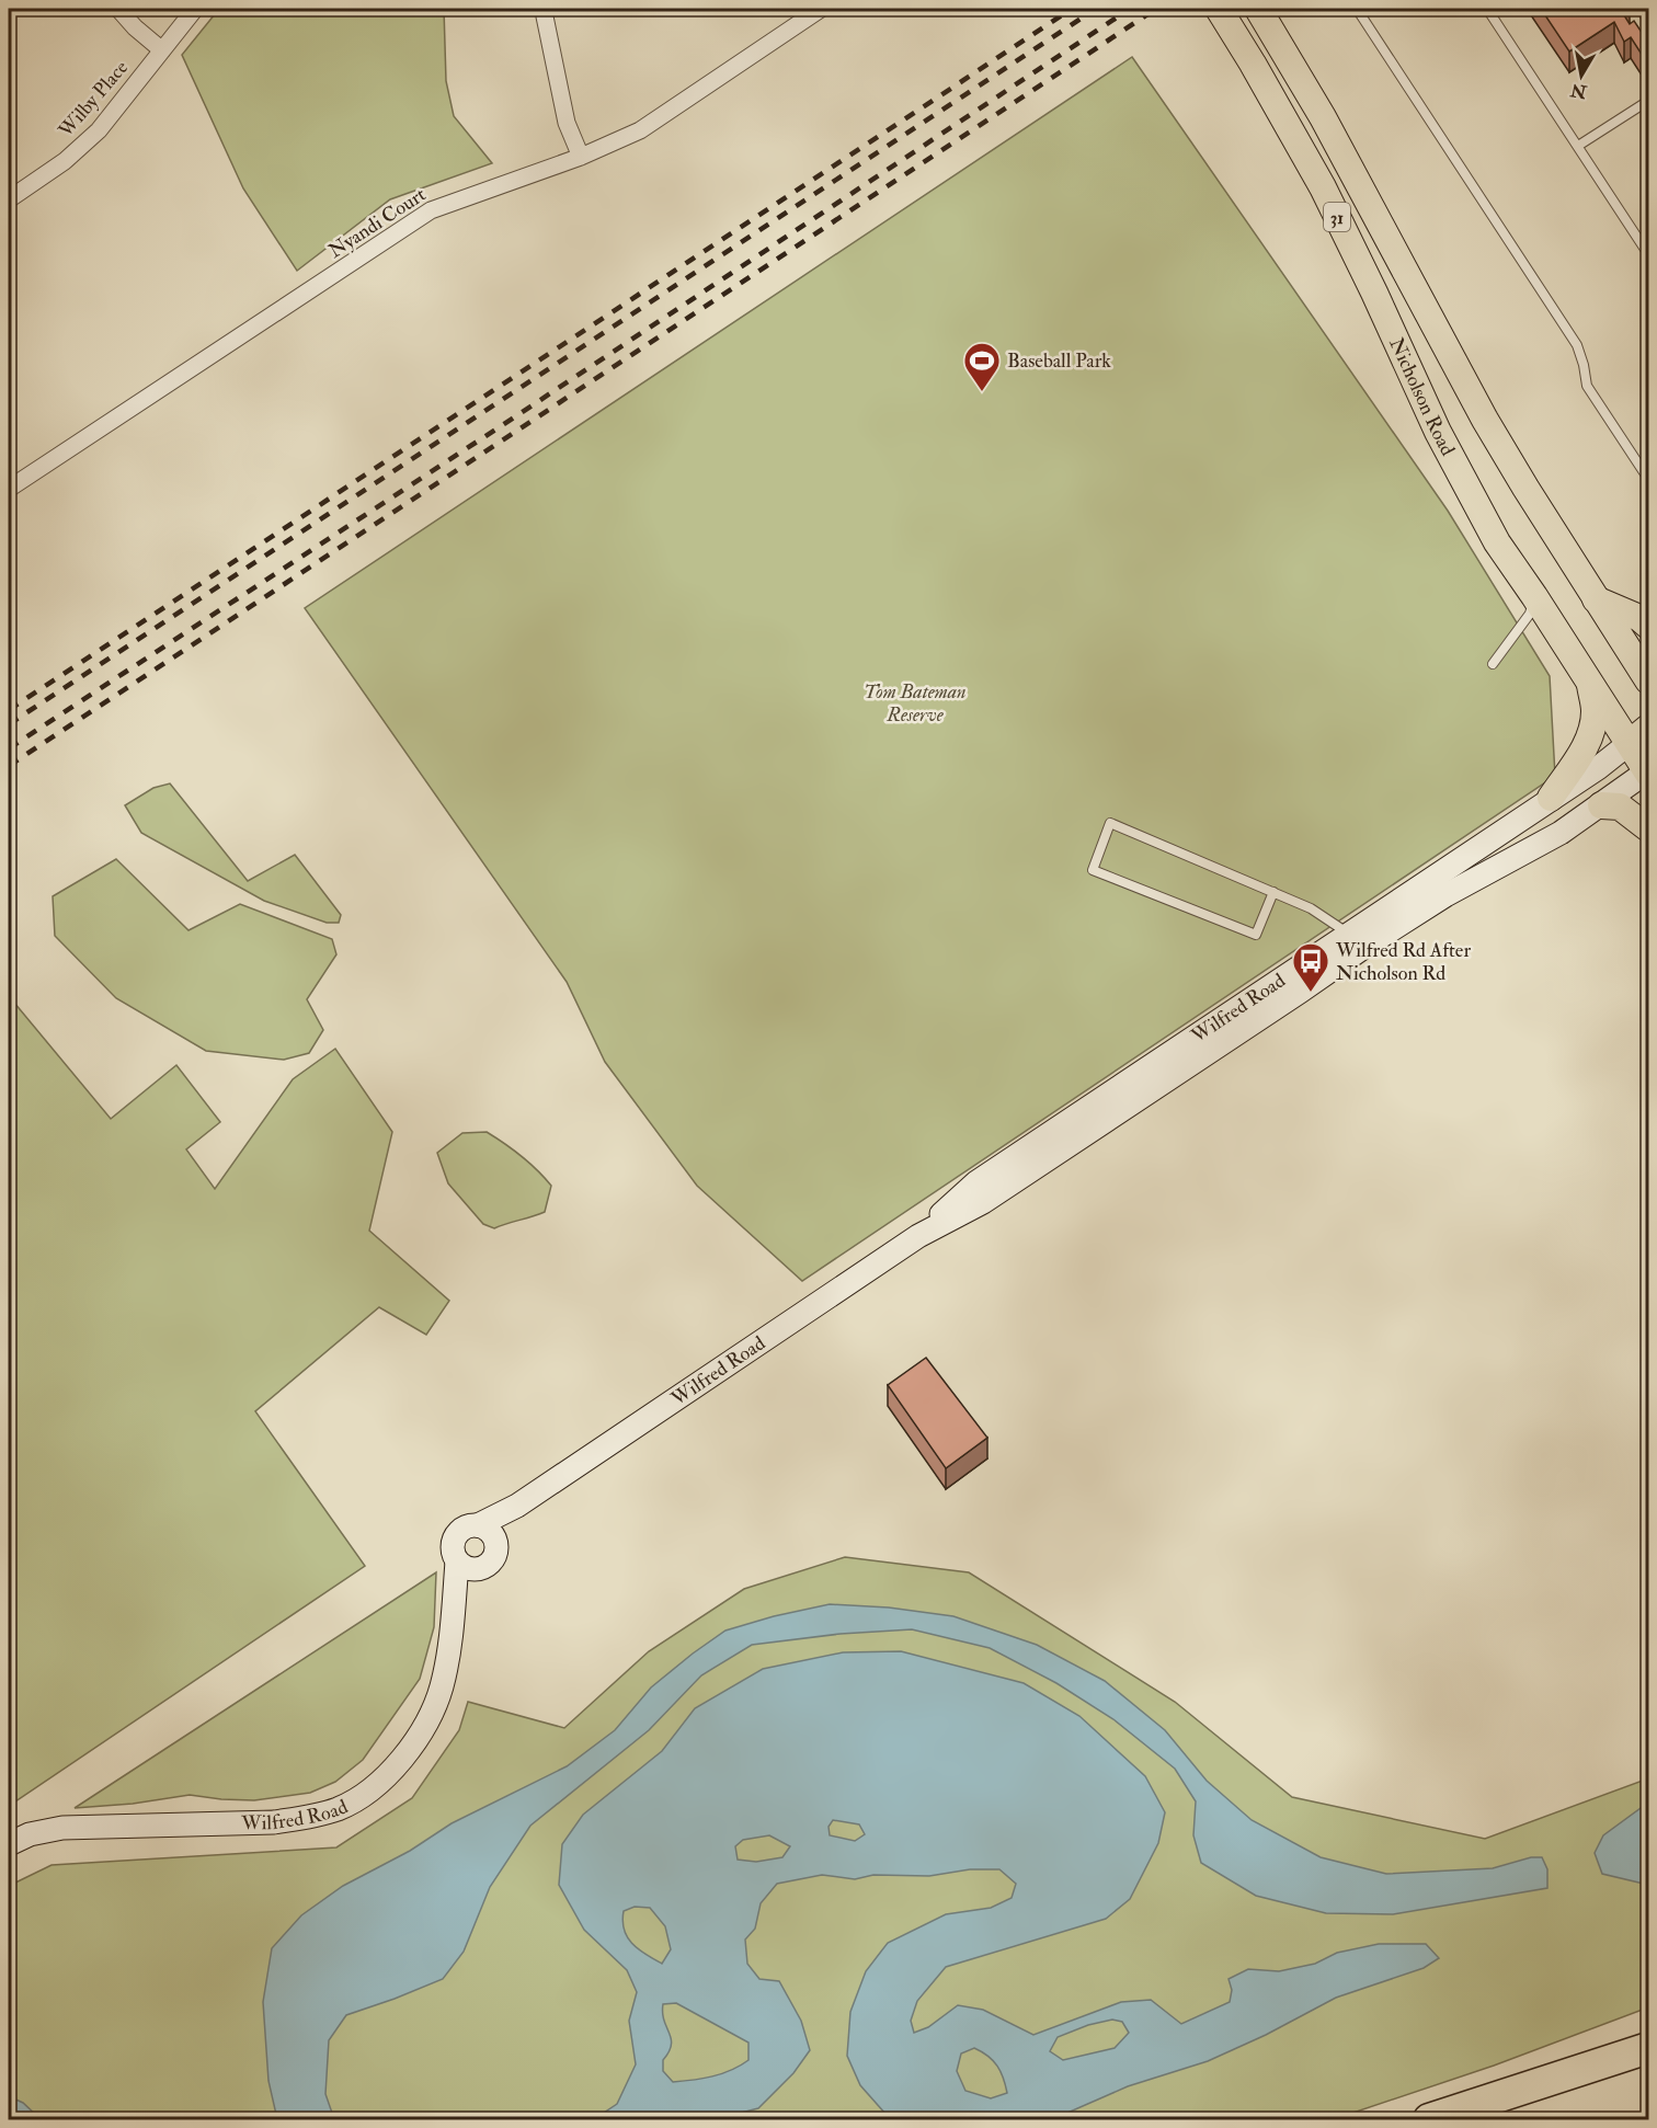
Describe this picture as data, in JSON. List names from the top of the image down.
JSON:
{
  "streets": {
    "main road": ["31", "Nicholson Road", "Wilfred Road"],
    "street": ["Wilby Place", "Nyandi Court"]
  },
  "crossings": [
    ["Nicholson Road", "Wilfred Road"]
  ],
  "parks": ["Tom Bateman Reserve"],
  "places": {
    "sports": ["Baseball Park"],
    "bus stop": ["Wilfred Rd After Nicholson Rd"]
  },
  "north": "bottom"
}
